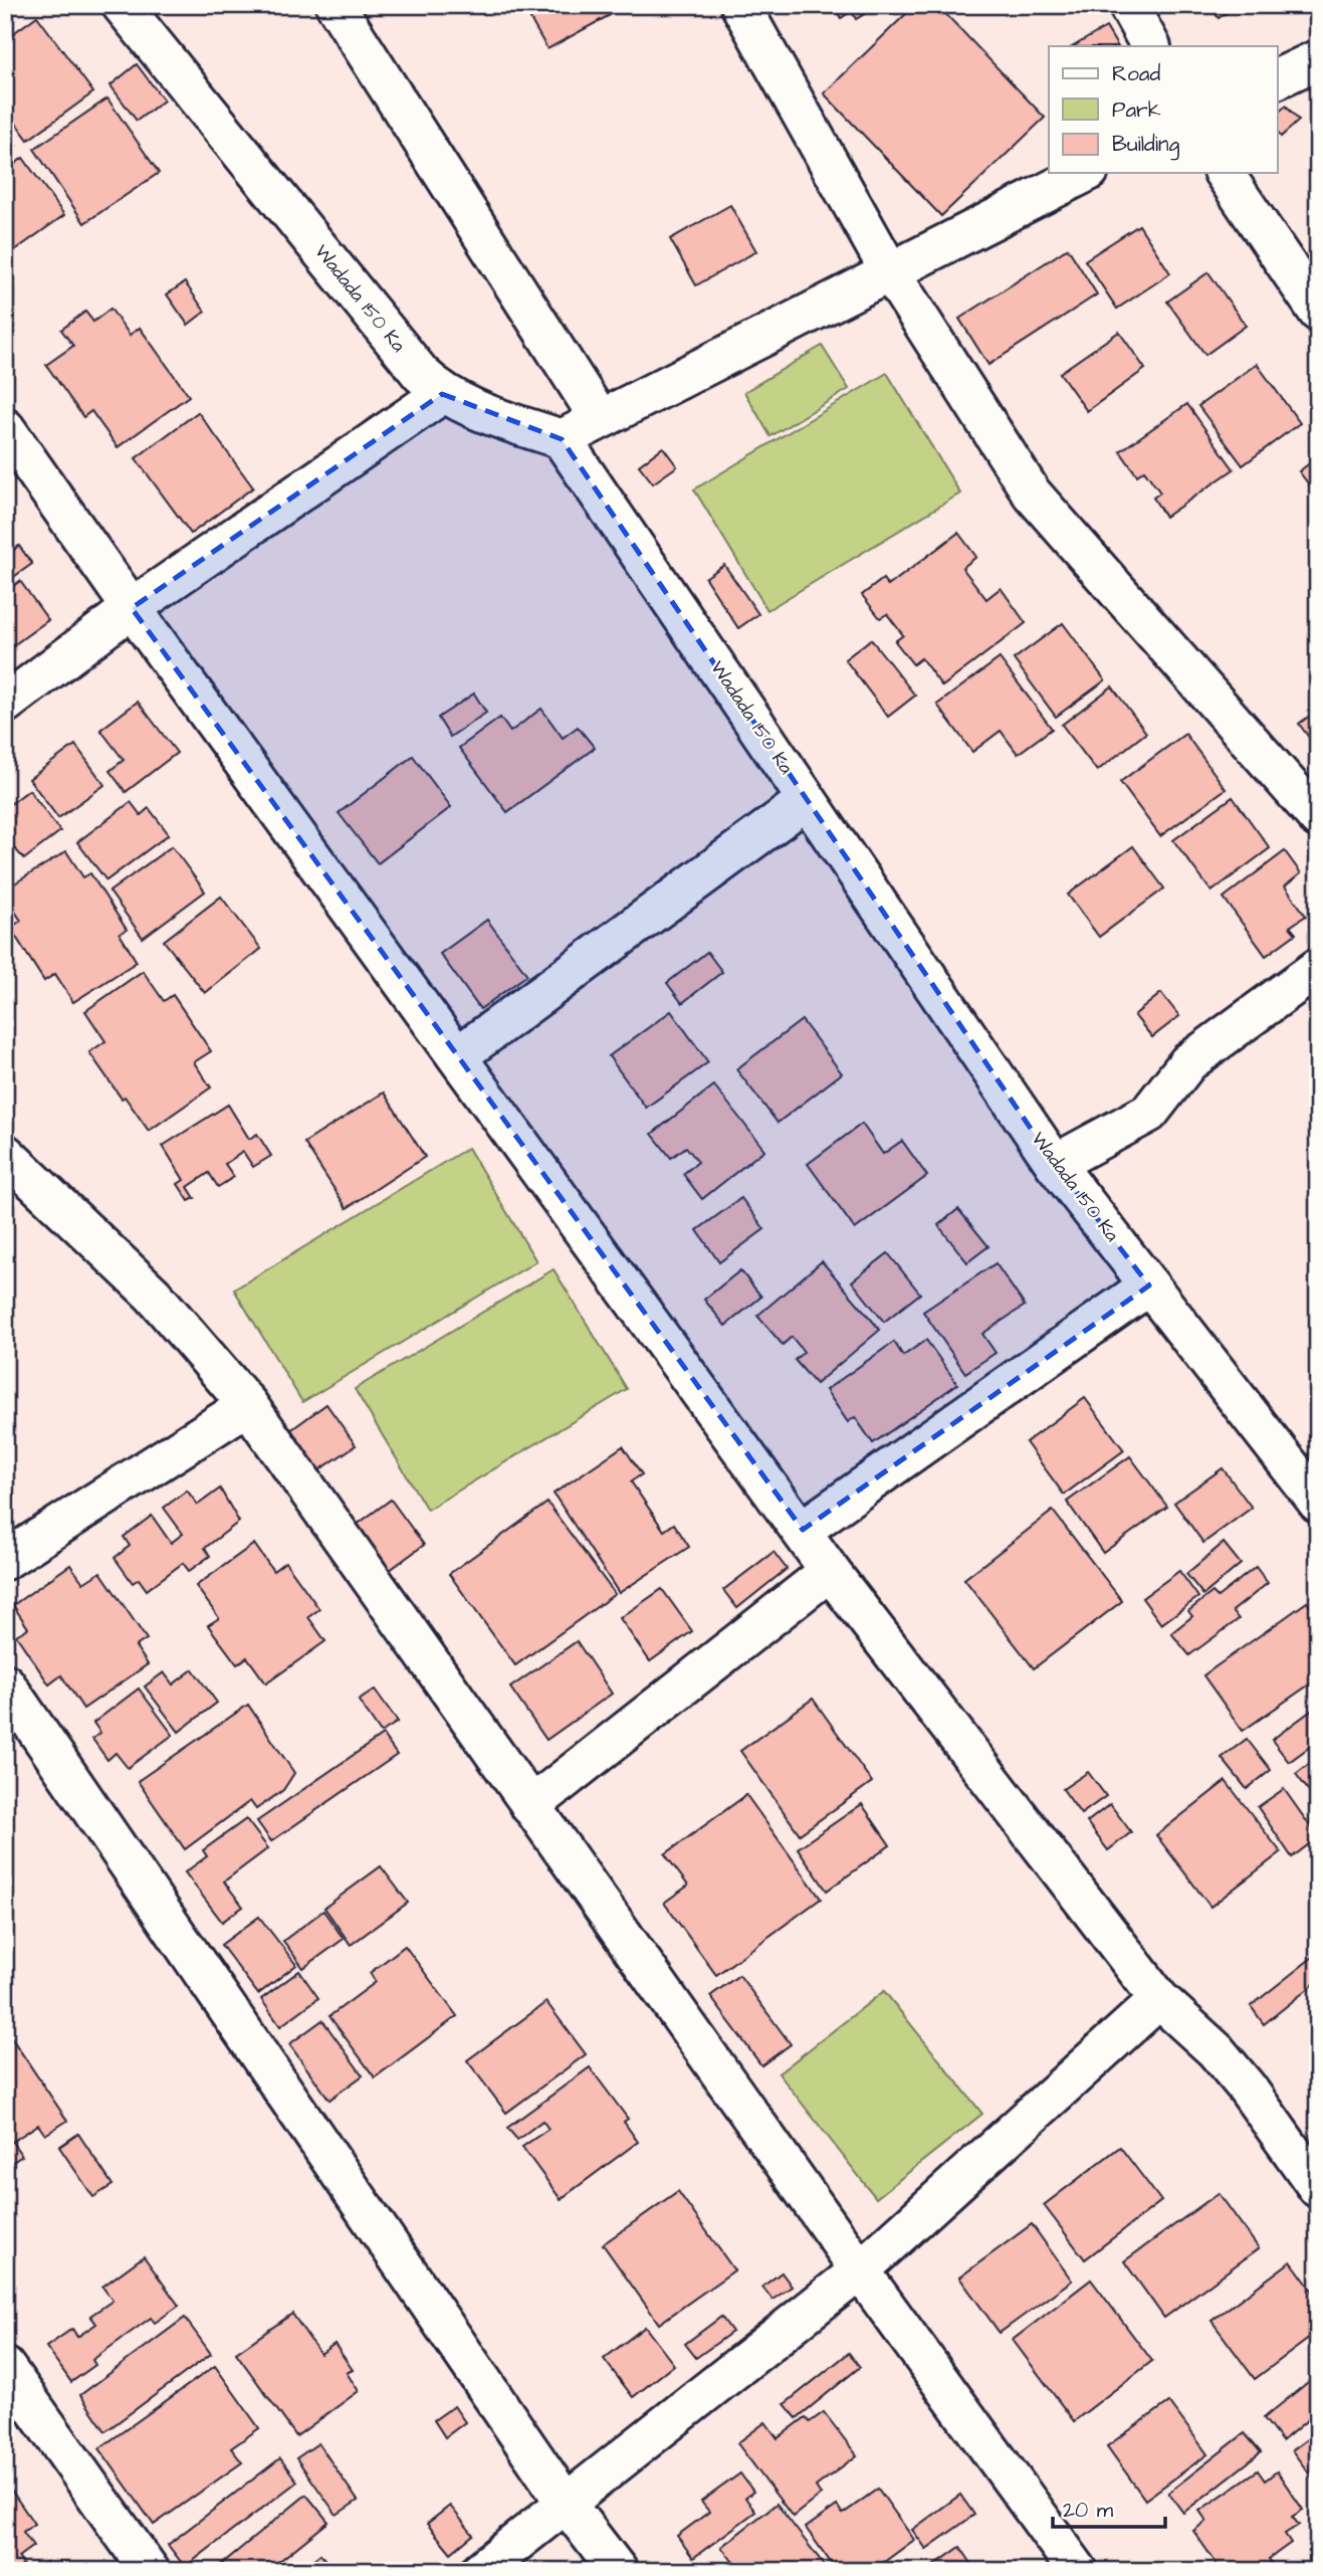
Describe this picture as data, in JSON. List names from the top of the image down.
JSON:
{
  "streets": {
    "street": ["Wadada 150 Ka"]
  },
  "legend": ["Road", "Park", "Building"],
  "scale_bar": "20 m"
}
